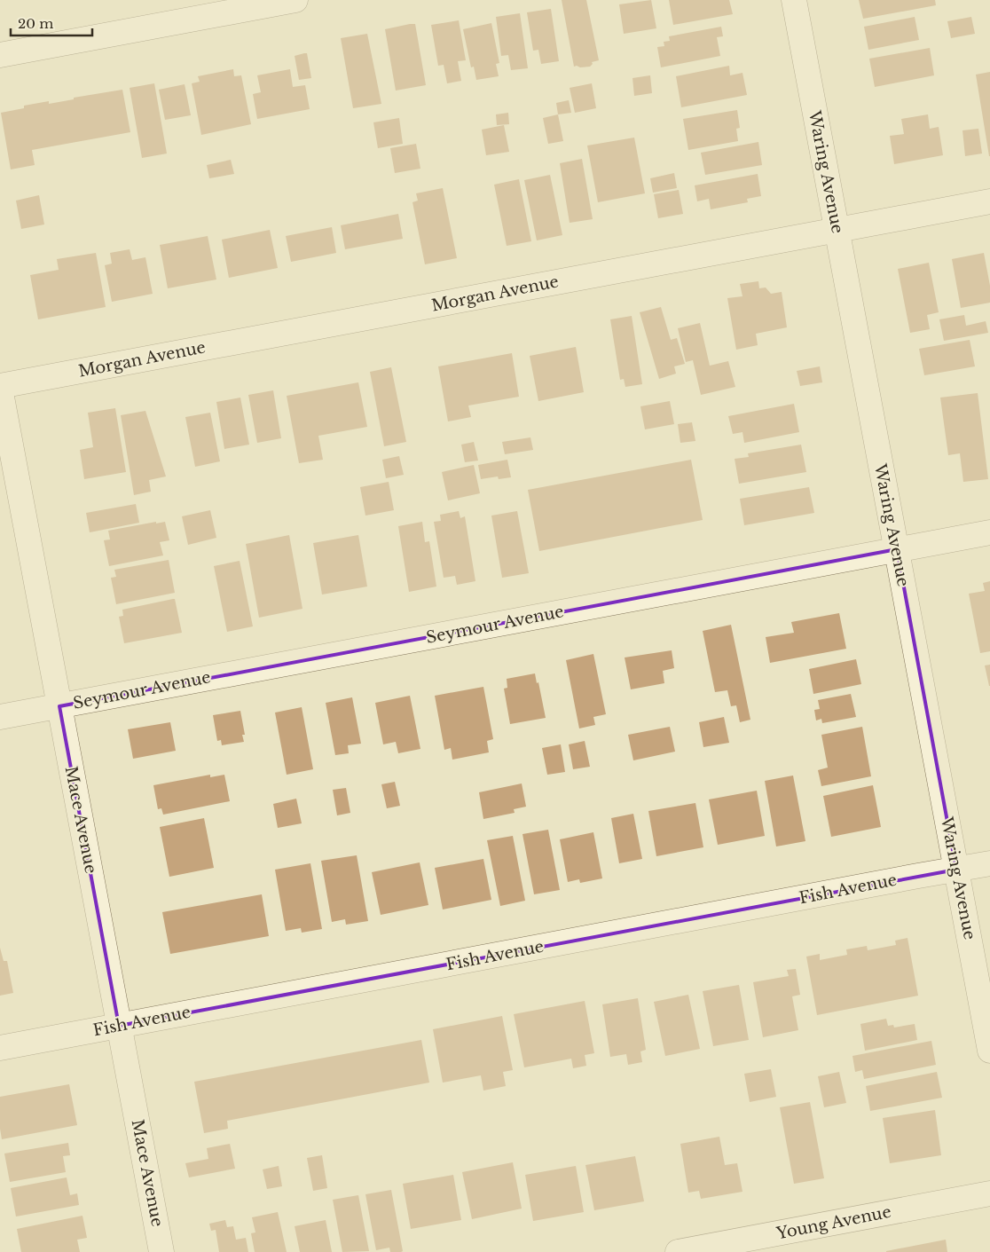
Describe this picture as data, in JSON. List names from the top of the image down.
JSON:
{
  "streets": {
    "street": [
      "Waring Avenue",
      "Morgan Avenue",
      "Seymour Avenue",
      "Mace Avenue",
      "Fish Avenue",
      "Young Avenue"
    ]
  },
  "crossings": [
    ["Waring Avenue", "Morgan Avenue"],
    ["Waring Avenue", "Seymour Avenue"],
    ["Waring Avenue", "Fish Avenue"],
    ["Morgan Avenue", "Mace Avenue"],
    ["Seymour Avenue", "Mace Avenue"],
    ["Mace Avenue", "Fish Avenue"]
  ],
  "scale_bar": "20 m"
}
